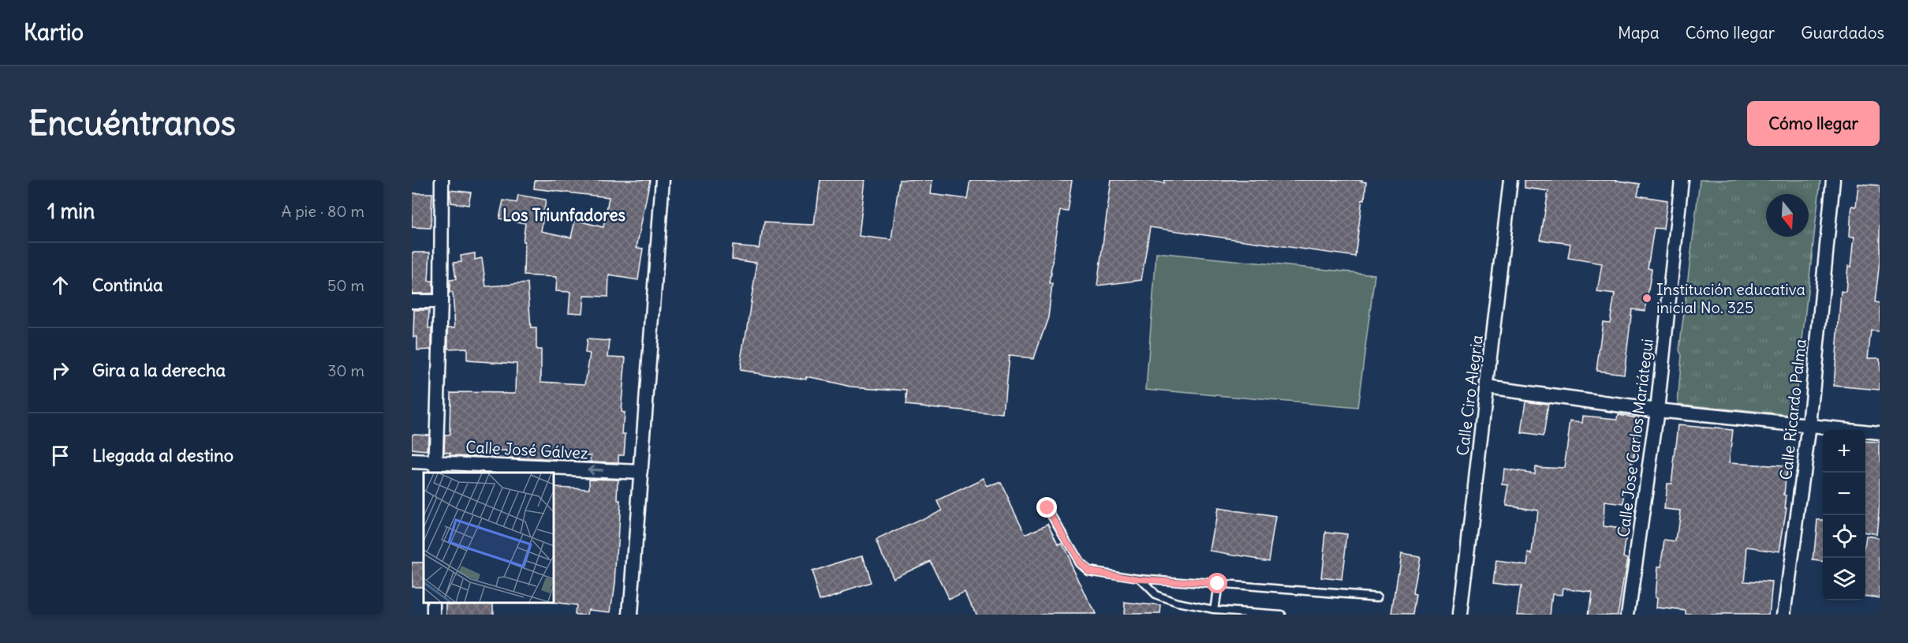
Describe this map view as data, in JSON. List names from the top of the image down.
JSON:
{
  "streets": {
    "street": [
      "Calle Ciro Alegria",
      "Calle Ricardo Palma",
      "Calle Jose Carlos Mariátegui",
      "Calle José Gálvez"
    ]
  },
  "one_way": ["Calle José Gálvez"],
  "districts": ["Los Triunfadores"],
  "places": ["Institución educativa inicial No. 325"],
  "north": "bottom",
  "page": {
    "header": "Kartio",
    "nav": ["Mapa", "Cómo llegar", "Guardados"],
    "buttons": "Cómo llegar",
    "title": "Encuéntranos",
    "heading": ["1 min", "A pie · 80 m"],
    "list": [
      ["Continúa", "50 m"],
      ["Gira a la derecha", "30 m"],
      "Llegada al destino"
    ],
    "map_buttons": ["+", "−"]
  }
}
